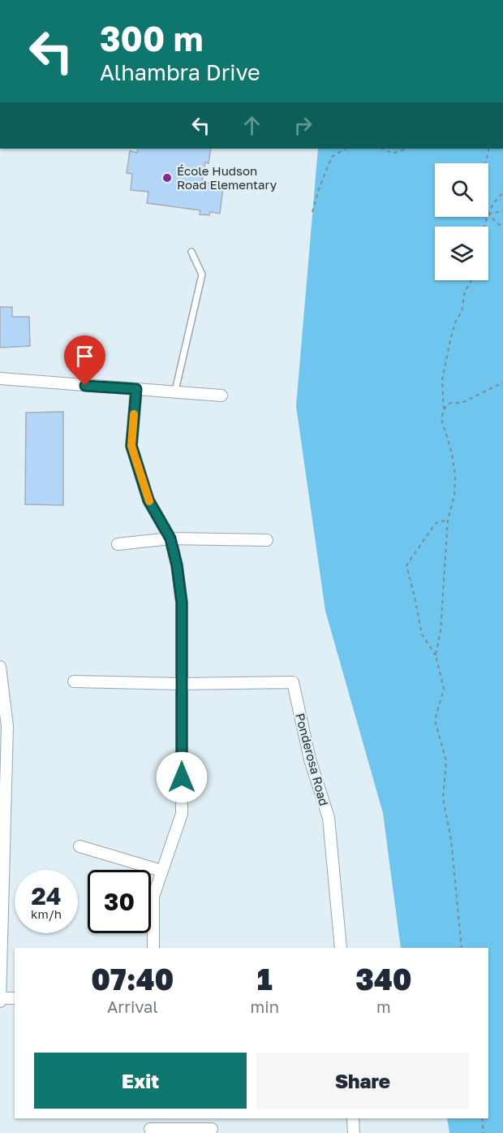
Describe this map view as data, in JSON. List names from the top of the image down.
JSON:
{
  "streets": {
    "street": ["Ponderosa Road"]
  },
  "places": ["École Hudson Road Elementary"],
  "page": {
    "turn": ["300 m", "Alhambra Drive"],
    "speed": "24 km/h",
    "limit": "30",
    "eta": [
      "07:40",
      "Arrival",
      "1",
      "min",
      "340",
      "m"
    ],
    "buttons": ["Exit", "Share"]
  }
}
